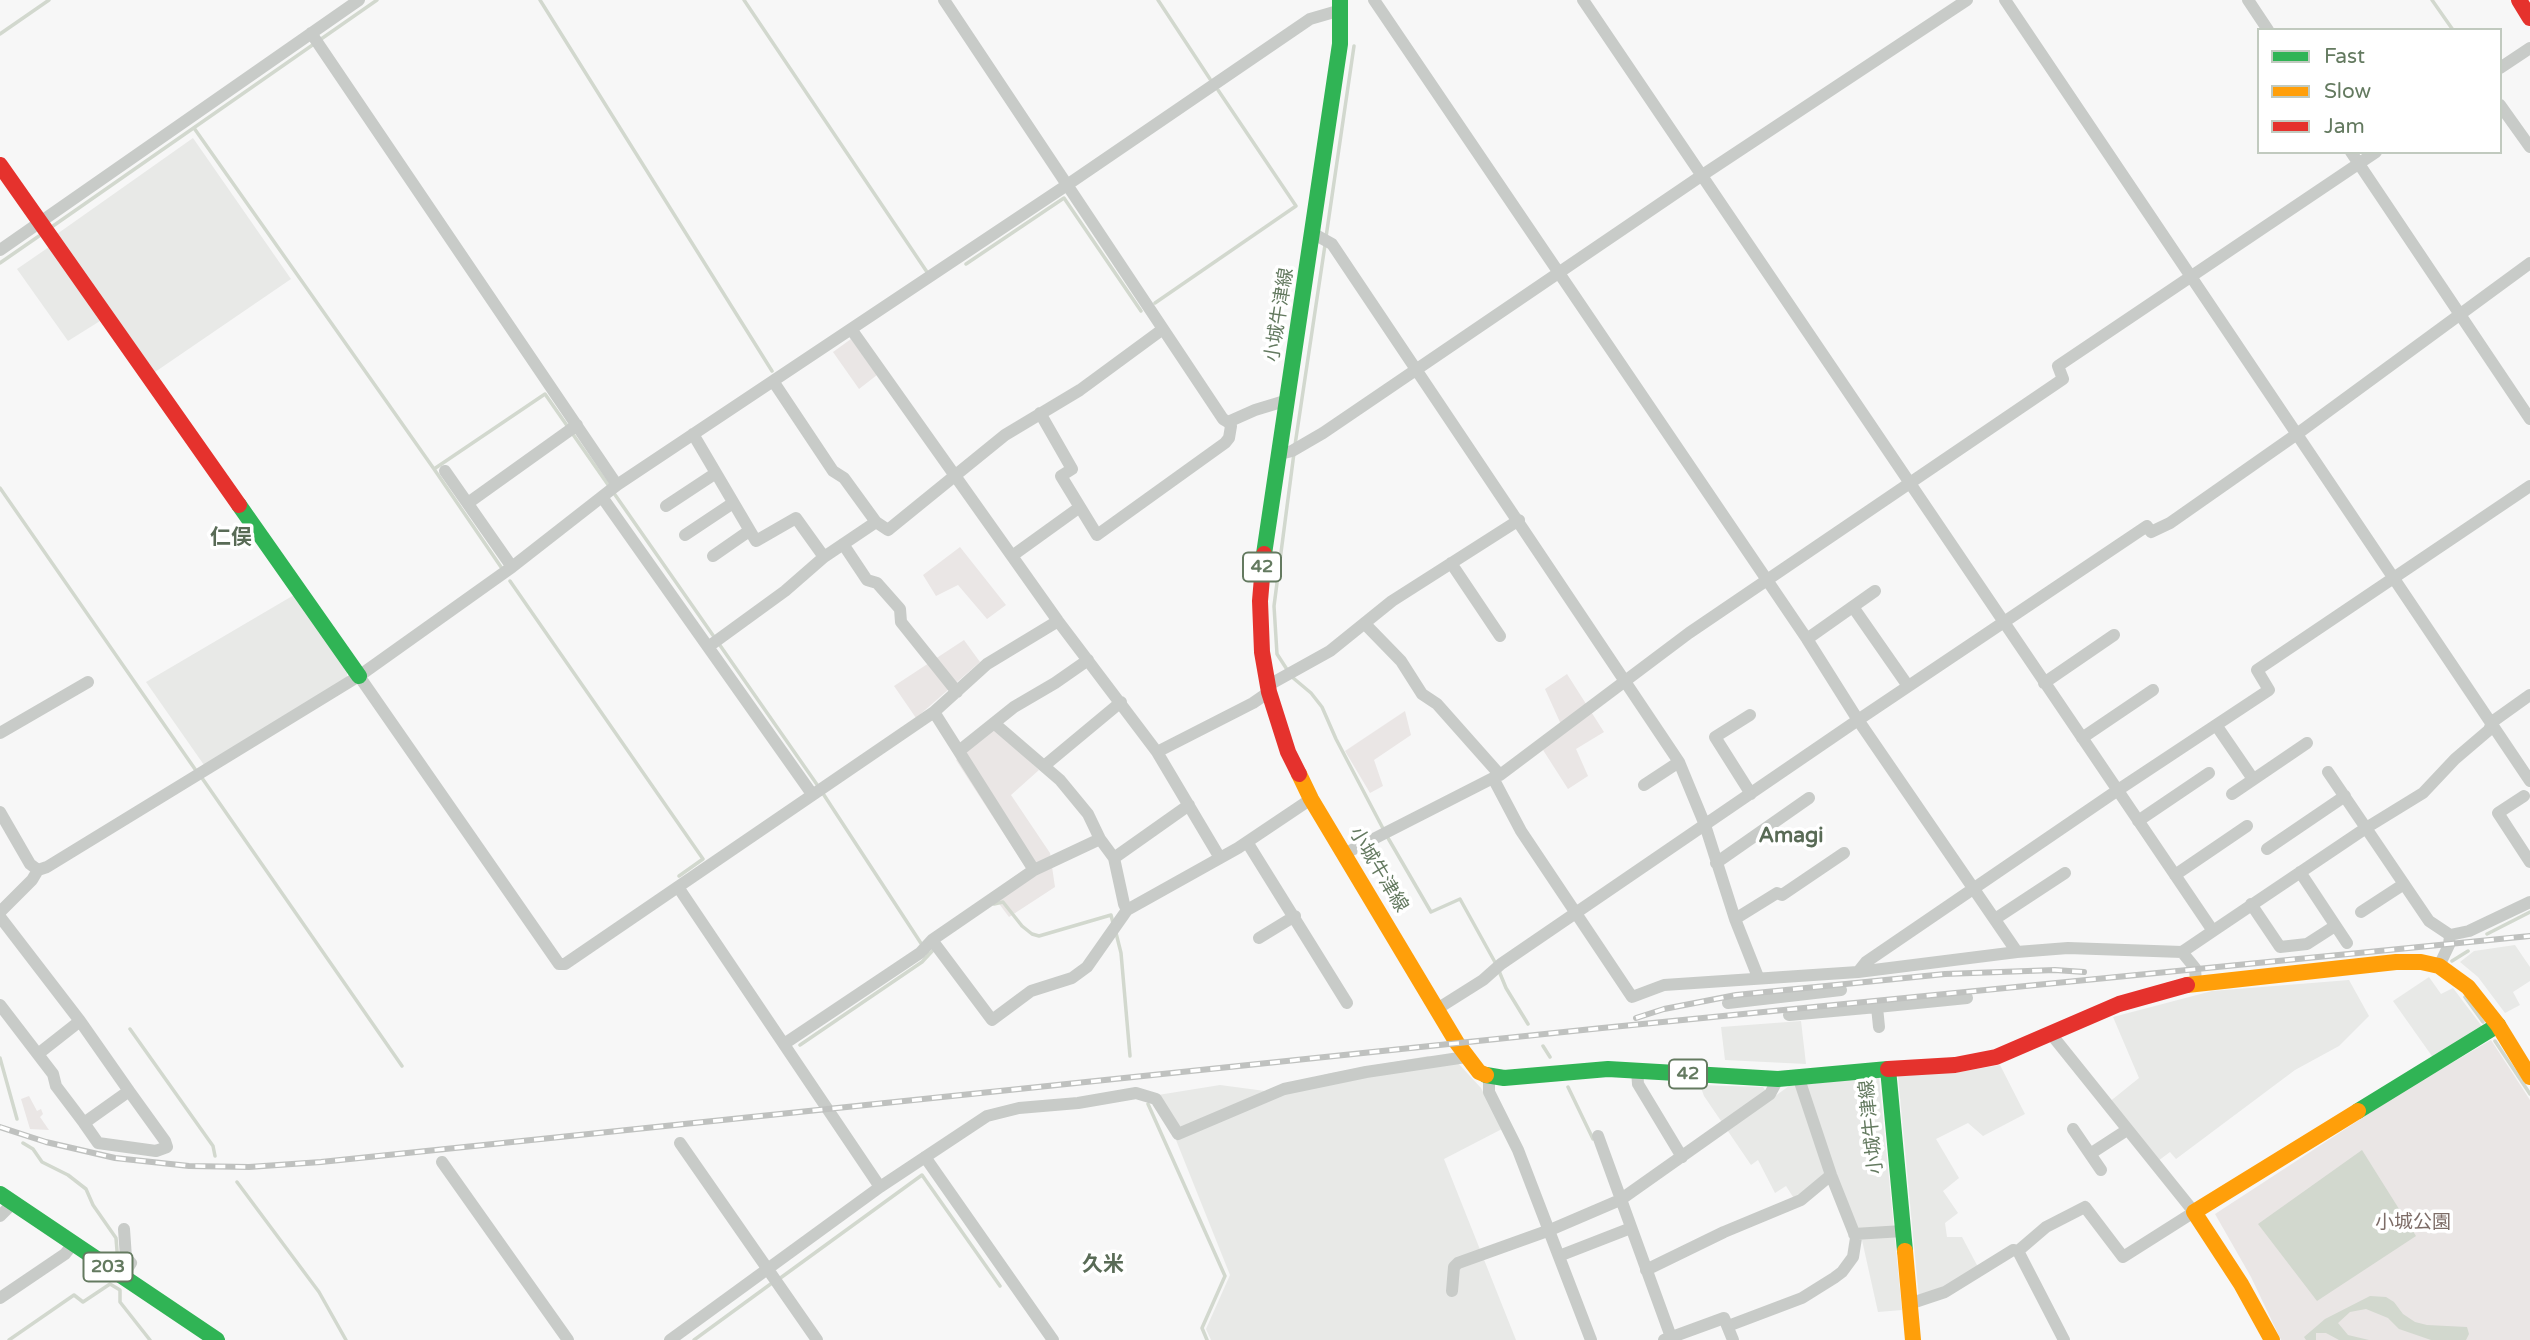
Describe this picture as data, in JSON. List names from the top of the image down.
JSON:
{
  "streets": {
    "main road": ["小城牛津線", "42", "203"]
  },
  "districts": ["仁俣", "Amagi", "久米"],
  "parks": ["小城公園"],
  "legend": ["Fast", "Slow", "Jam"]
}
